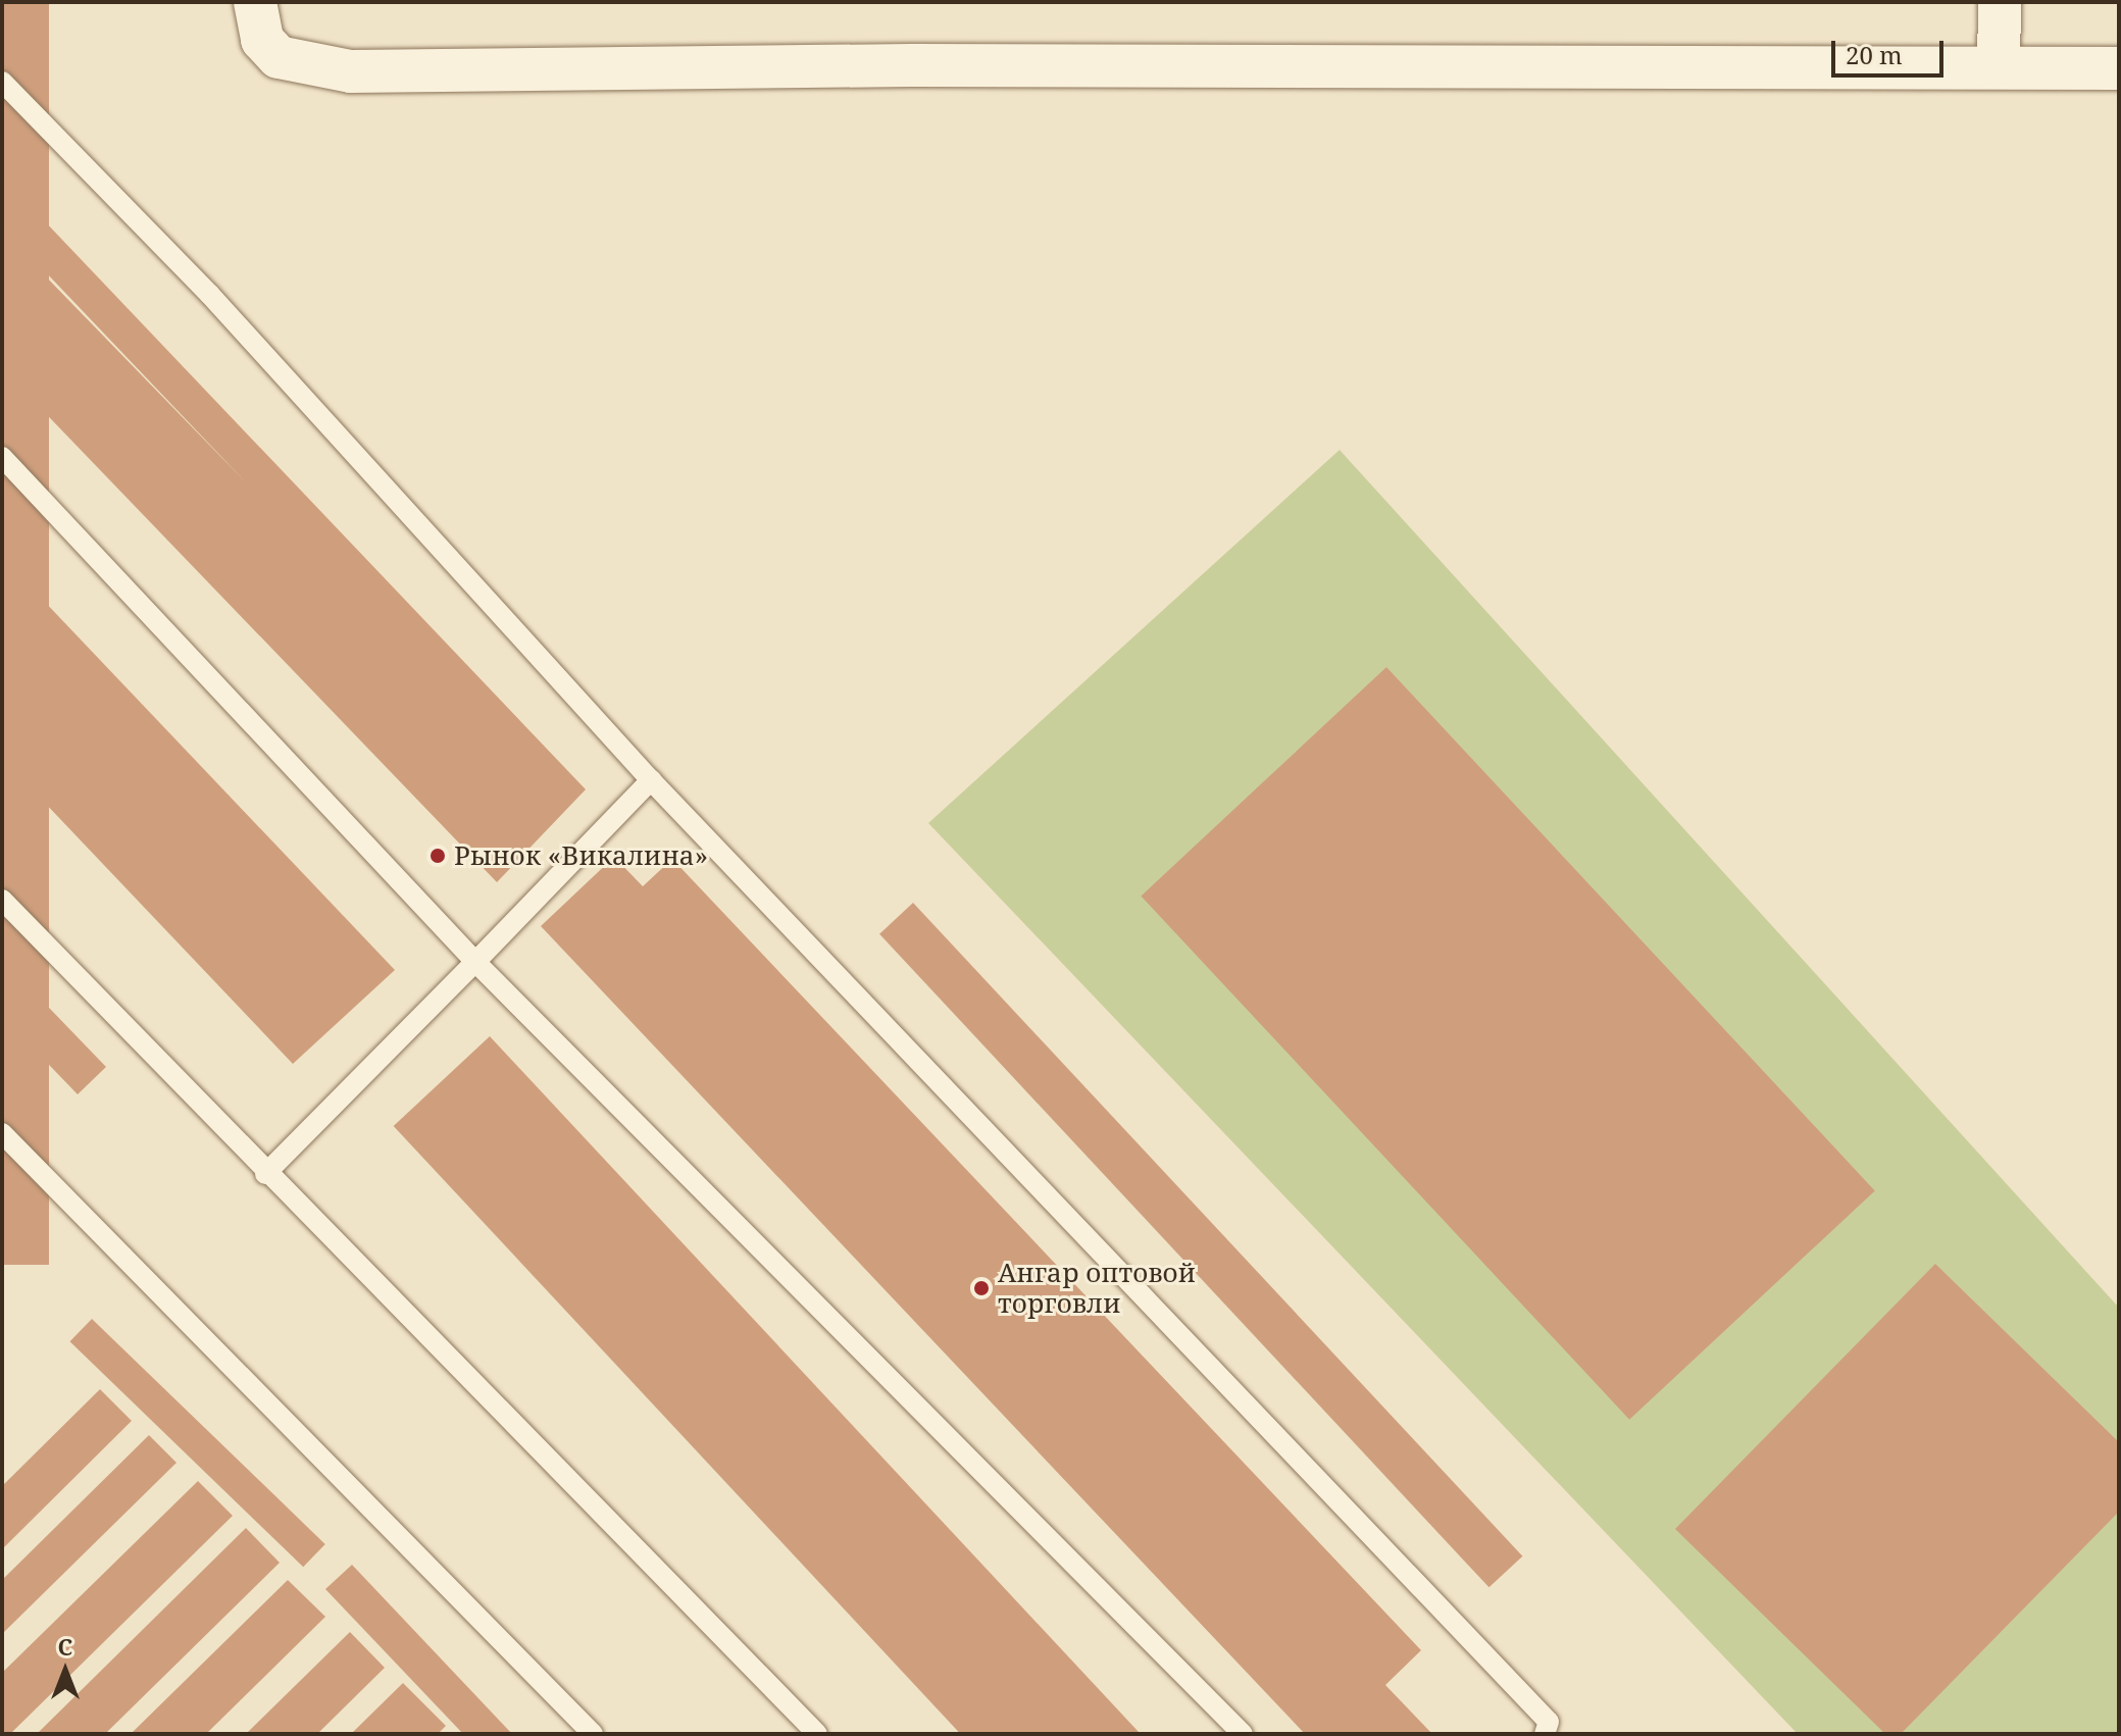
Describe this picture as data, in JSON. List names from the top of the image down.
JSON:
{
  "places": ["Рынок «Викалина»", "Ангар оптовой торговли"],
  "scale_bar": "20 m",
  "north": "top"
}
